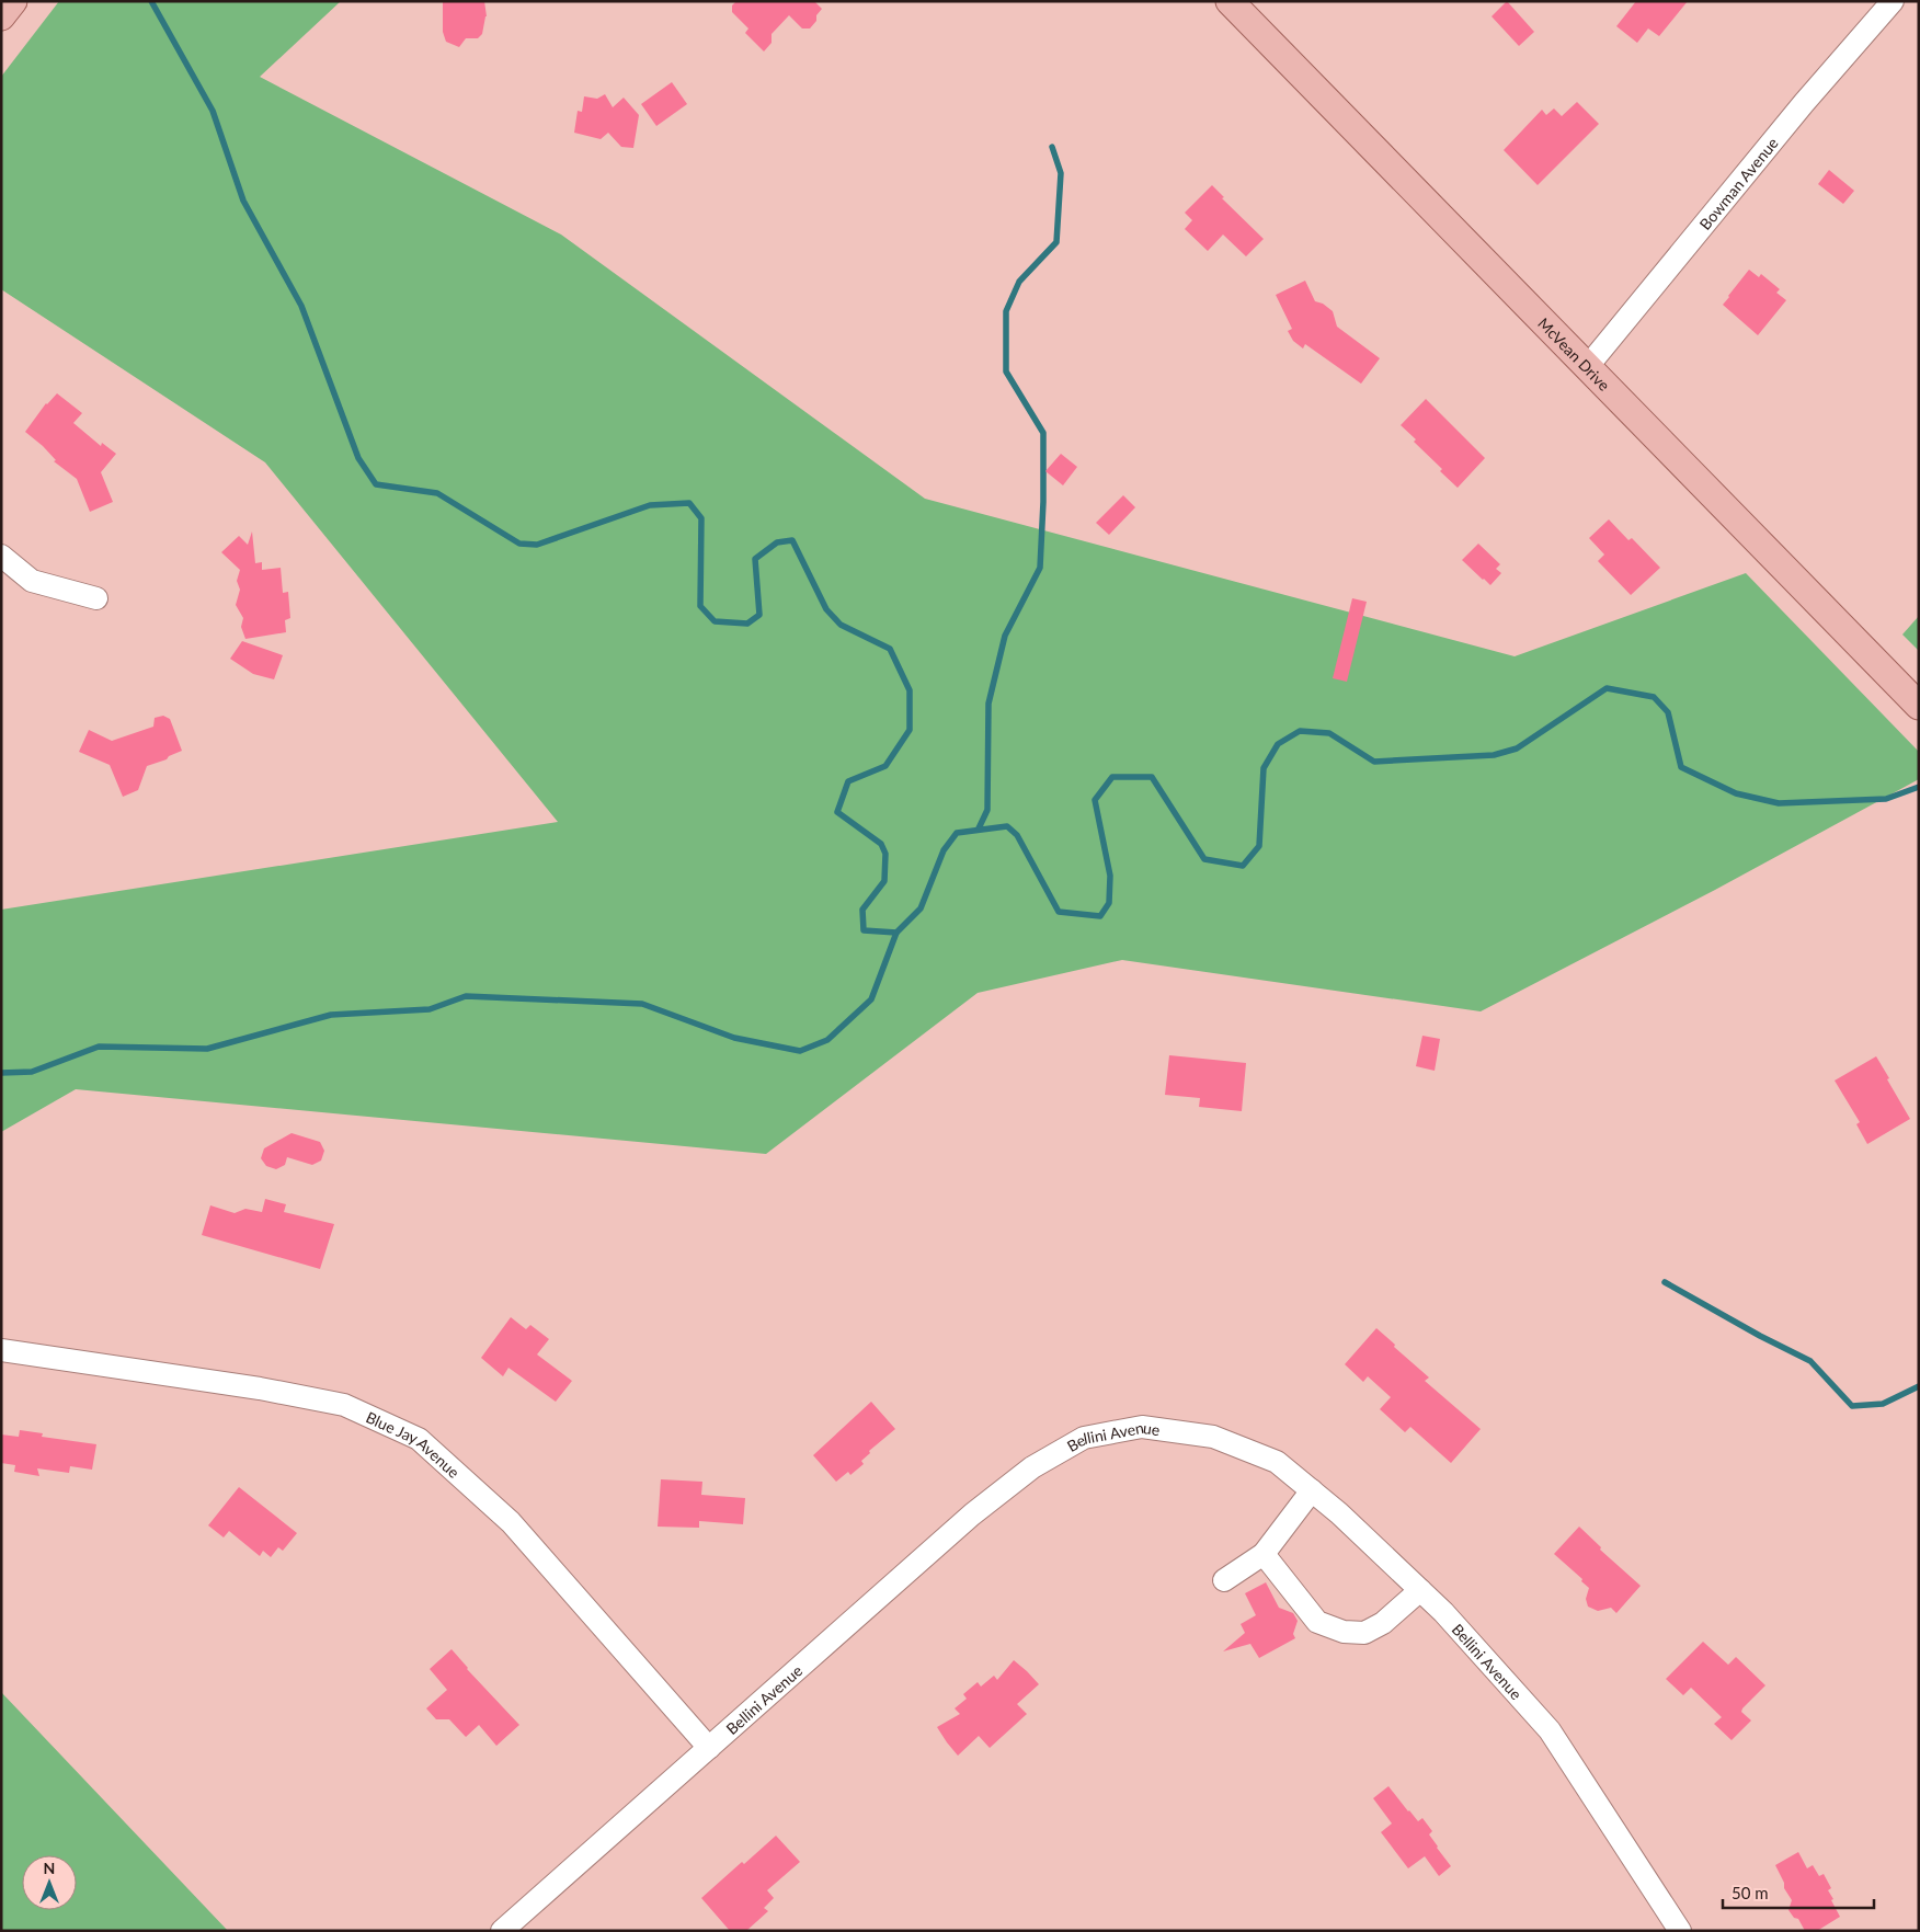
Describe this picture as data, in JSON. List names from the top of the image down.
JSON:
{
  "streets": {
    "main road": ["McVean Drive"],
    "street": ["Bowman Avenue", "Bellini Avenue", "Blue Jay Avenue"]
  },
  "crossings": [
    ["Bowman Avenue", "McVean Drive"],
    ["Bellini Avenue", "Blue Jay Avenue"]
  ],
  "scale_bar": "50 m",
  "north": "top"
}
